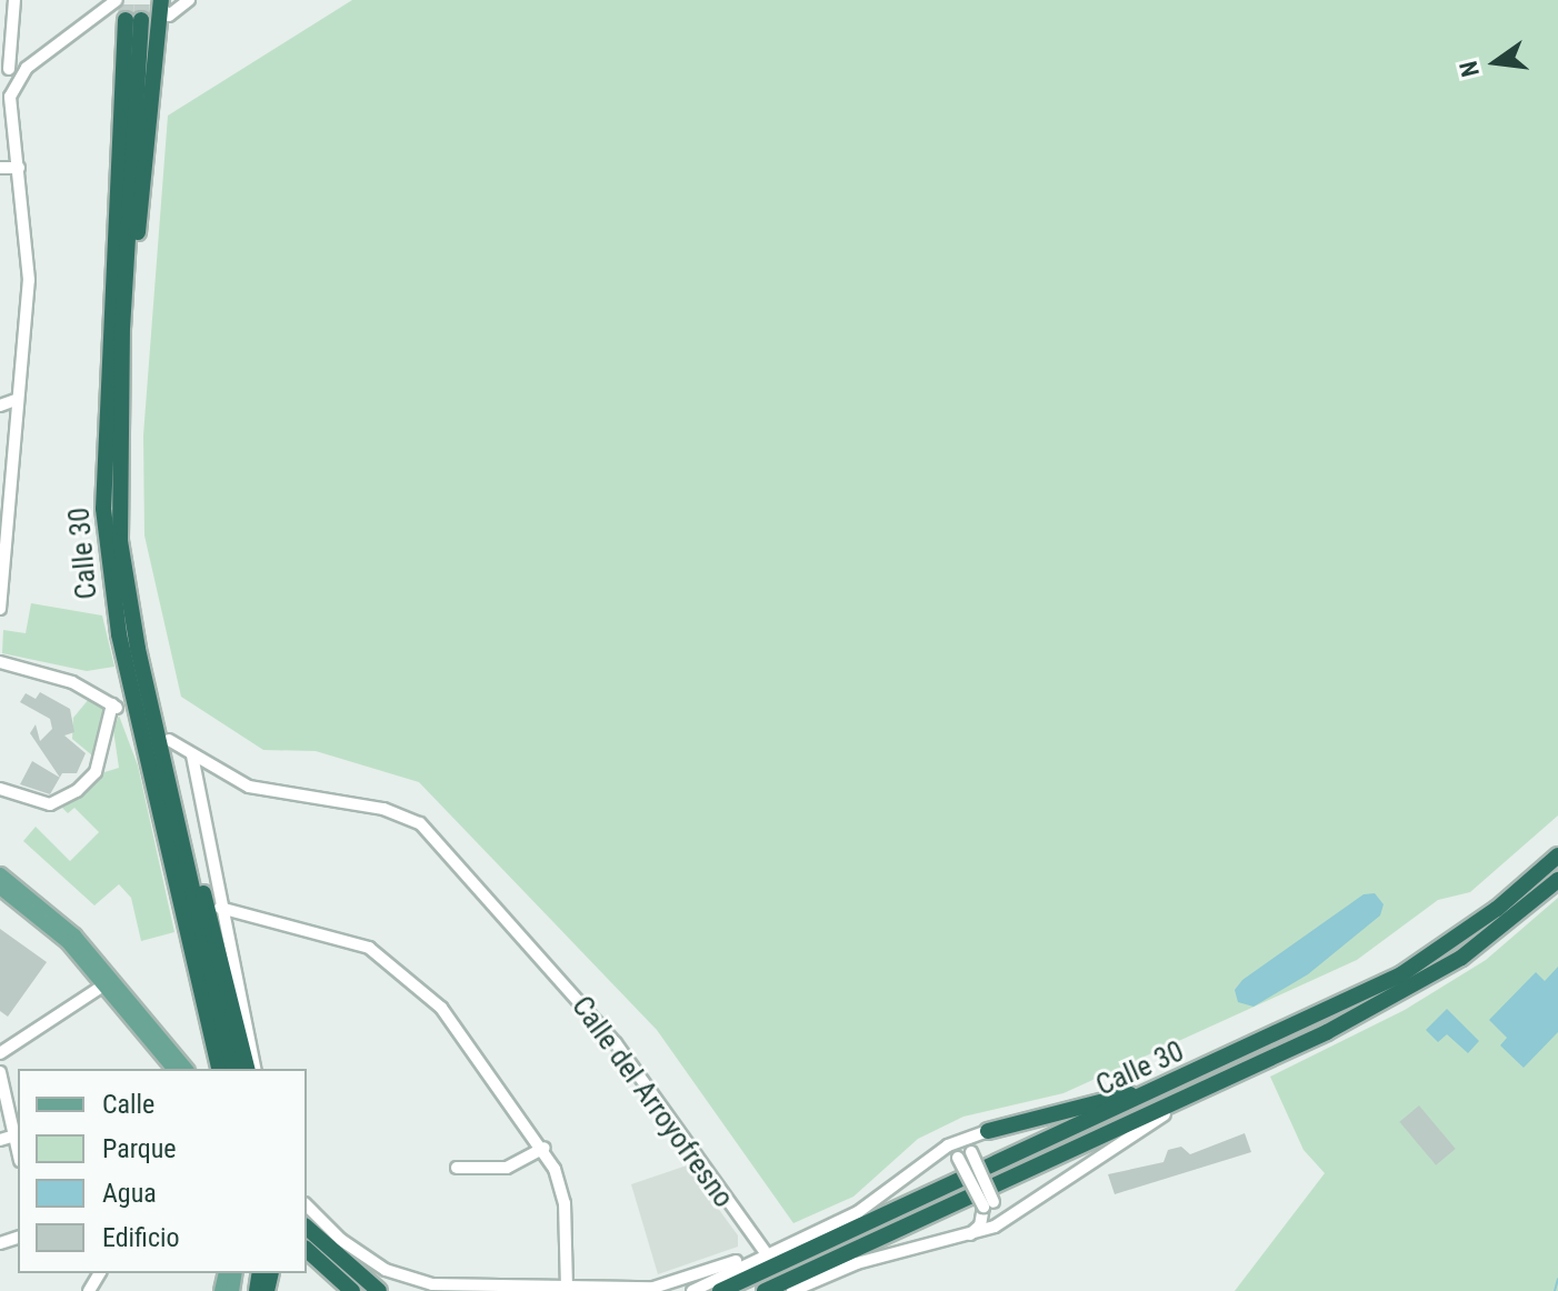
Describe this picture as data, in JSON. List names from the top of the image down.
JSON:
{
  "streets": {
    "highway": ["Calle 30"],
    "street": ["Calle del Arroyofresno"]
  },
  "crossings": [
    ["Calle 30", "Calle del Arroyofresno"]
  ],
  "legend": [
    "Calle",
    "Parque",
    "Agua",
    "Edificio"
  ],
  "north": "left"
}
